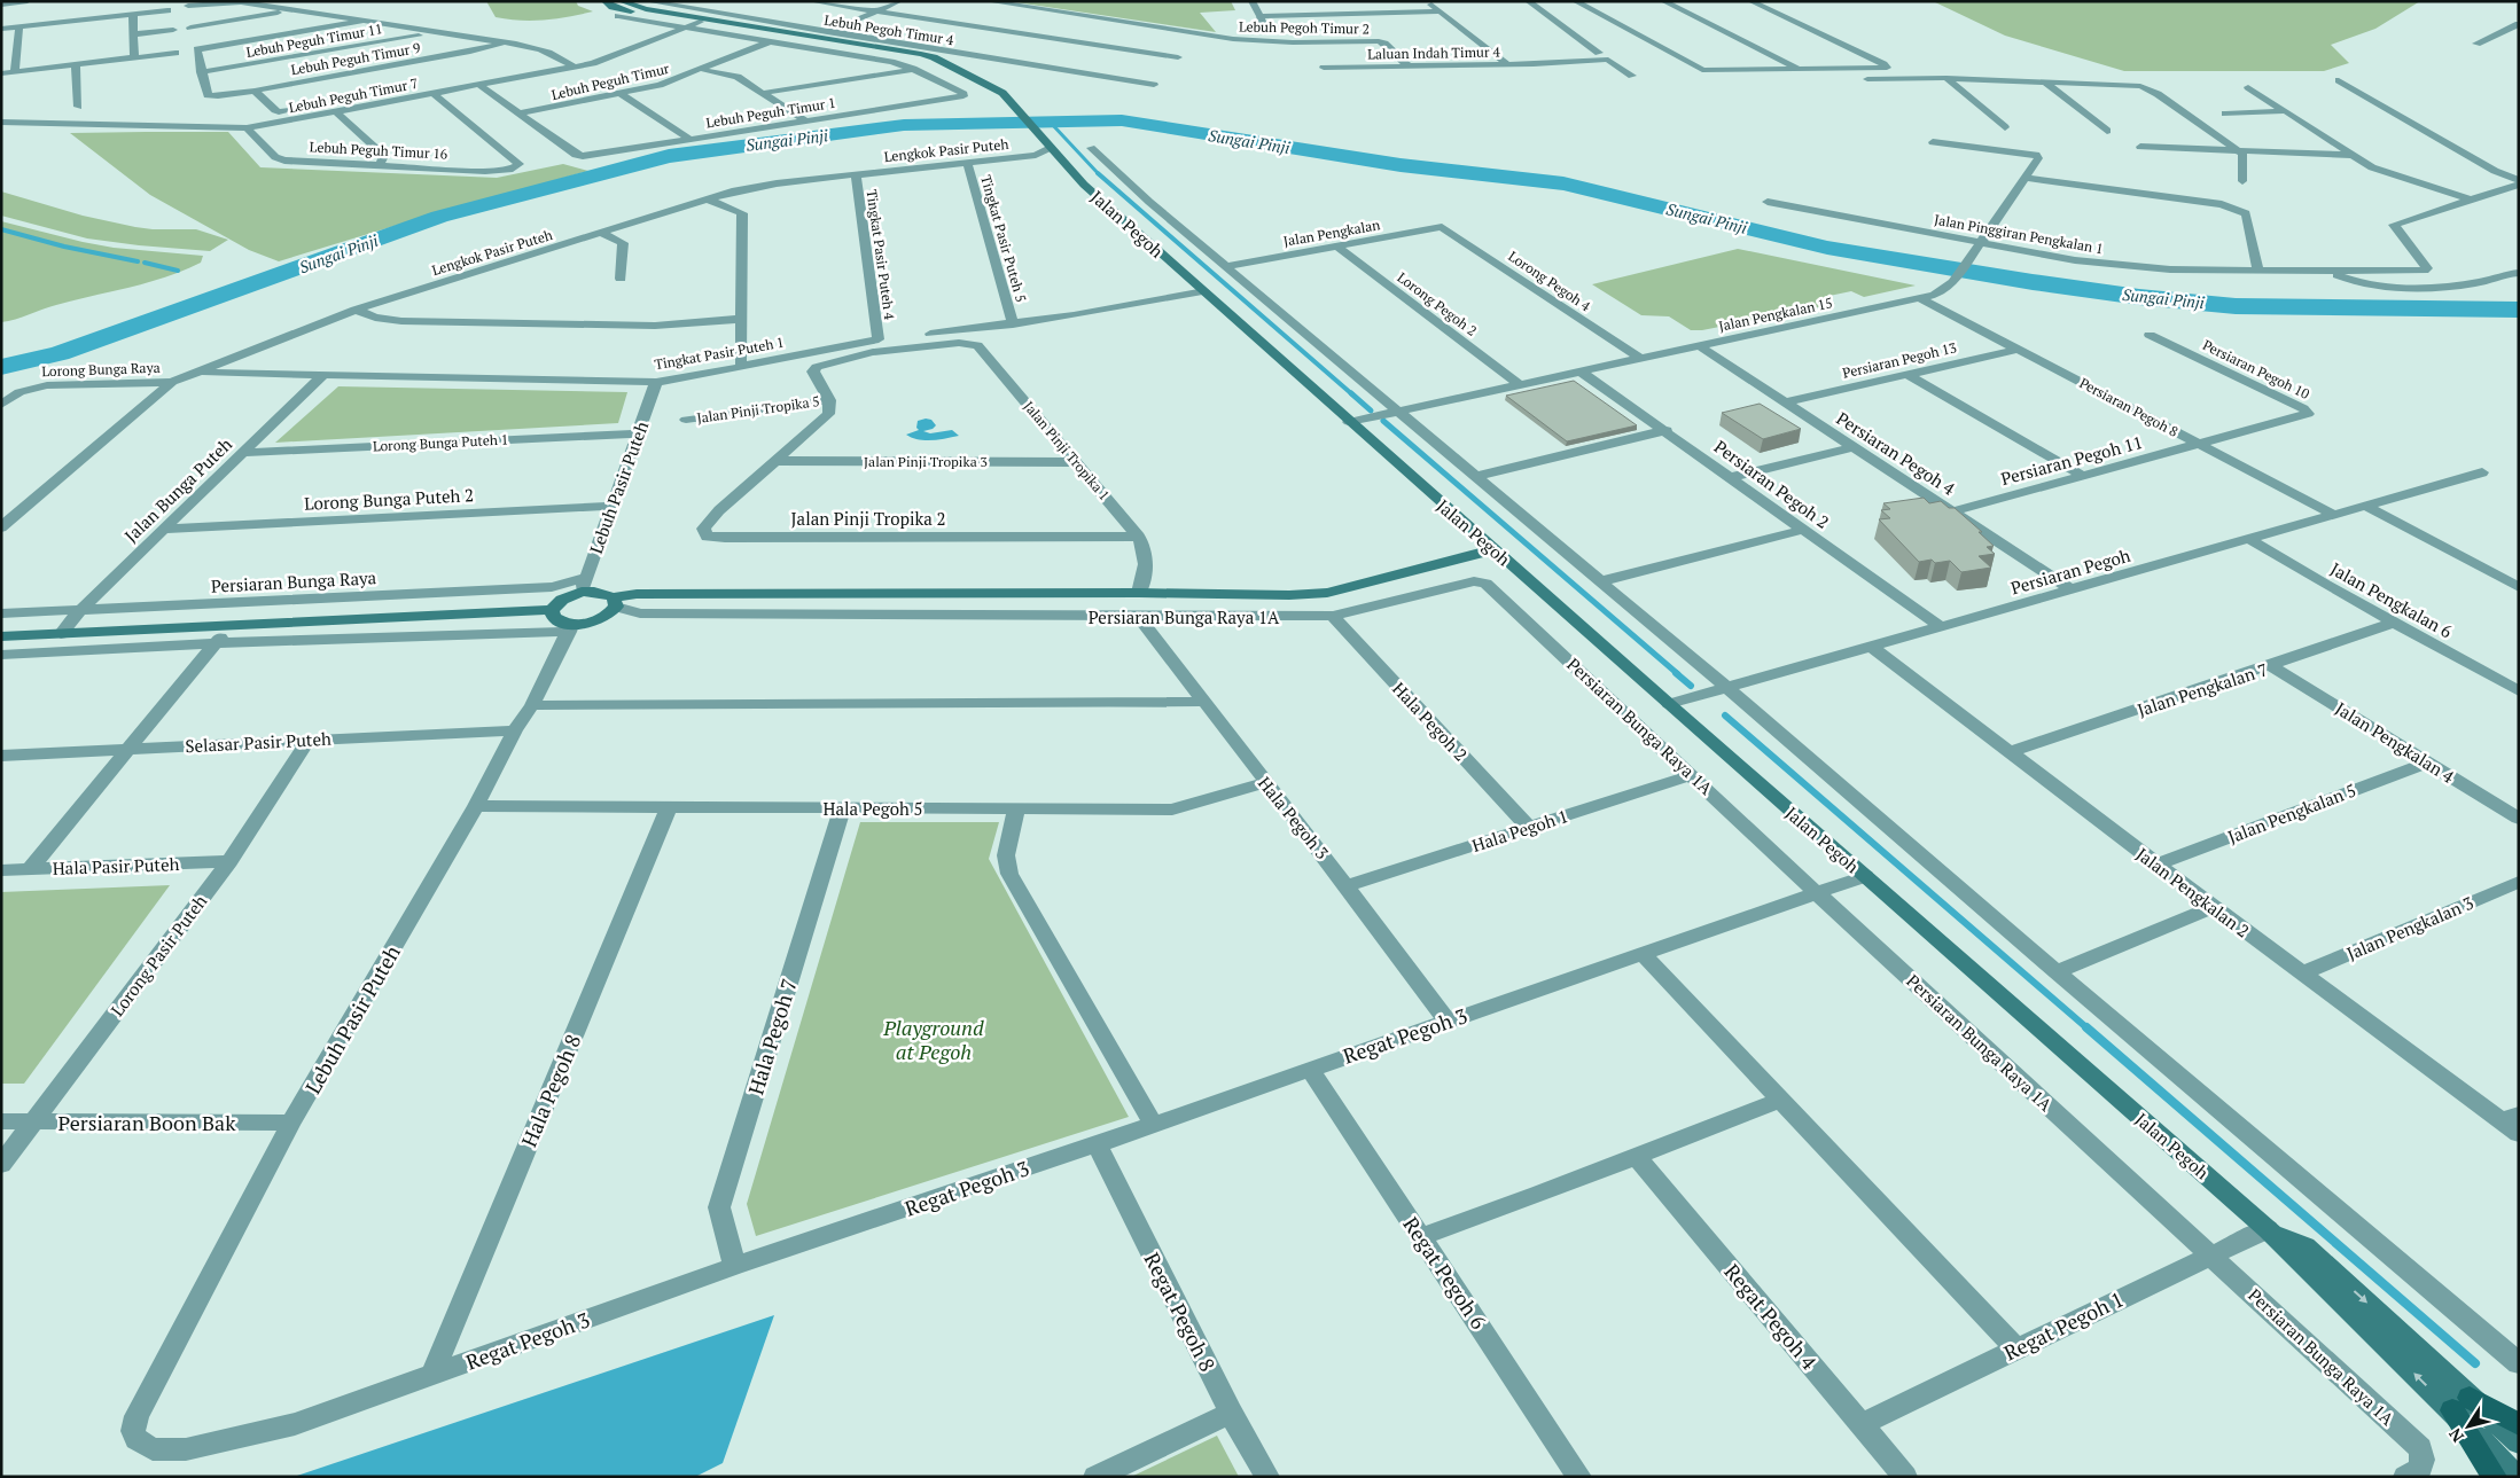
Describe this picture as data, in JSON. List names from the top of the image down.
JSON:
{
  "streets": {
    "street": [
      "Lebuh Pegoh Timur 2",
      "Lebuh Pegoh Timur 4",
      "Lebuh Peguh Timur 11",
      "Laluan Indah Timur 4",
      "Lebuh Peguh Timur 9",
      "Lebuh Peguh Timur",
      "Lebuh Peguh Timur 7",
      "Lebuh Peguh Timur 1",
      "Lebuh Peguh Timur 16",
      "Lengkok Pasir Puteh",
      "Jalan Pegoh",
      "Jalan Pengkalan",
      "Jalan Pinggiran Pengkalan 1",
      "Tingkat Pasir Puteh 5",
      "Tingkat Pasir Puteh 4",
      "Lorong Pegoh 4",
      "Lorong Pegoh 2",
      "Jalan Pengkalan 15",
      "Tingkat Pasir Puteh 1",
      "Persiaran Pegoh 13",
      "Lorong Bunga Raya",
      "Persiaran Pegoh 10",
      "Persiaran Pegoh 8",
      "Jalan Pinji Tropika 5",
      "Lorong Bunga Puteh 1",
      "Jalan Pinji Tropika 1",
      "Persiaran Pegoh 4",
      "Persiaran Pegoh 11",
      "Jalan Pinji Tropika 3",
      "Persiaran Pegoh 2",
      "Lebuh Pasir Puteh",
      "Jalan Bunga Puteh",
      "Lorong Bunga Puteh 2",
      "Jalan Pinji Tropika 2",
      "Persiaran Pegoh",
      "Persiaran Bunga Raya",
      "Jalan Pengkalan 6",
      "Persiaran Bunga Raya 1A",
      "Jalan Pengkalan 7",
      "Hala Pegoh 2",
      "Selasar Pasir Puteh",
      "Jalan Pengkalan 4",
      "Hala Pegoh 5",
      "Jalan Pengkalan 5",
      "Hala Pegoh 3",
      "Hala Pegoh 1",
      "Hala Pasir Puteh",
      "Jalan Pengkalan 2",
      "Jalan Pengkalan 3",
      "Lorong Pasir Puteh",
      "Regat Pegoh 3",
      "Hala Pegoh 7",
      "Hala Pegoh 8",
      "Persiaran Boon Bak",
      "Regat Pegoh 6",
      "Regat Pegoh 8",
      "Regat Pegoh 4",
      "Regat Pegoh 1"
    ]
  },
  "crossings": [
    ["Lebuh Pegoh Timur 2", "Laluan Indah Timur 4"],
    ["Lebuh Peguh Timur 11", "Lebuh Peguh Timur 9"],
    ["Lebuh Peguh Timur", "Lebuh Peguh Timur 1"],
    ["Lebuh Peguh Timur 7", "Lebuh Peguh Timur 16"],
    ["Lengkok Pasir Puteh", "Jalan Pegoh"],
    ["Lengkok Pasir Puteh", "Tingkat Pasir Puteh 5"],
    ["Lengkok Pasir Puteh", "Tingkat Pasir Puteh 4"],
    ["Lengkok Pasir Puteh", "Tingkat Pasir Puteh 1"],
    ["Lengkok Pasir Puteh", "Lorong Bunga Raya"],
    ["Jalan Pegoh", "Jalan Pengkalan"],
    ["Jalan Pegoh", "Jalan Pengkalan 15"],
    ["Jalan Pegoh", "Tingkat Pasir Puteh 1"],
    ["Jalan Pegoh", "Persiaran Pegoh"],
    ["Jalan Pegoh", "Regat Pegoh 3"],
    ["Jalan Pegoh", "Regat Pegoh 1"],
    ["Jalan Pengkalan", "Lorong Pegoh 4"],
    ["Jalan Pengkalan", "Lorong Pegoh 2"],
    ["Jalan Pinggiran Pengkalan 1", "Jalan Pengkalan 15"],
    ["Tingkat Pasir Puteh 5", "Tingkat Pasir Puteh 1"],
    ["Tingkat Pasir Puteh 4", "Tingkat Pasir Puteh 1"],
    ["Lorong Pegoh 4", "Jalan Pengkalan 15"],
    ["Lorong Pegoh 2", "Jalan Pengkalan 15"],
    ["Jalan Pengkalan 15", "Persiaran Pegoh 8"],
    ["Jalan Pengkalan 15", "Persiaran Pegoh 4"],
    ["Jalan Pengkalan 15", "Persiaran Pegoh 2"],
    ["Tingkat Pasir Puteh 1", "Lebuh Pasir Puteh"],
    ["Tingkat Pasir Puteh 1", "Jalan Bunga Puteh"],
    ["Persiaran Pegoh 13", "Persiaran Pegoh 8"],
    ["Persiaran Pegoh 13", "Persiaran Pegoh 4"],
    ["Persiaran Pegoh 10", "Persiaran Pegoh 8"],
    ["Persiaran Pegoh 10", "Persiaran Pegoh 11"],
    ["Persiaran Pegoh 8", "Persiaran Pegoh 11"],
    ["Persiaran Pegoh 8", "Persiaran Pegoh"],
    ["Jalan Pinji Tropika 5", "Jalan Pinji Tropika 1"],
    ["Lorong Bunga Puteh 1", "Lebuh Pasir Puteh"],
    ["Lorong Bunga Puteh 1", "Jalan Bunga Puteh"],
    ["Jalan Pinji Tropika 1", "Jalan Pinji Tropika 3"],
    ["Jalan Pinji Tropika 1", "Jalan Pinji Tropika 2"],
    ["Persiaran Pegoh 4", "Persiaran Pegoh 11"],
    ["Persiaran Pegoh 4", "Persiaran Pegoh"],
    ["Jalan Pinji Tropika 3", "Jalan Pinji Tropika 2"],
    ["Persiaran Pegoh 2", "Persiaran Pegoh"],
    ["Lebuh Pasir Puteh", "Lorong Bunga Puteh 2"],
    ["Lebuh Pasir Puteh", "Persiaran Bunga Raya"],
    ["Lebuh Pasir Puteh", "Selasar Pasir Puteh"],
    ["Lebuh Pasir Puteh", "Hala Pegoh 5"],
    ["Lebuh Pasir Puteh", "Regat Pegoh 3"],
    ["Lebuh Pasir Puteh", "Persiaran Boon Bak"],
    ["Jalan Bunga Puteh", "Lorong Bunga Puteh 2"],
    ["Jalan Bunga Puteh", "Persiaran Bunga Raya"],
    ["Persiaran Pegoh", "Jalan Pengkalan 6"],
    ["Persiaran Pegoh", "Jalan Pengkalan 2"],
    ["Jalan Pengkalan 6", "Jalan Pengkalan 7"],
    ["Persiaran Bunga Raya 1A", "Hala Pegoh 2"],
    ["Persiaran Bunga Raya 1A", "Hala Pegoh 3"],
    ["Persiaran Bunga Raya 1A", "Hala Pegoh 1"],
    ["Persiaran Bunga Raya 1A", "Regat Pegoh 3"],
    ["Persiaran Bunga Raya 1A", "Regat Pegoh 1"],
    ["Jalan Pengkalan 7", "Jalan Pengkalan 4"],
    ["Jalan Pengkalan 7", "Jalan Pengkalan 2"],
    ["Hala Pegoh 2", "Hala Pegoh 1"],
    ["Selasar Pasir Puteh", "Lorong Pasir Puteh"],
    ["Jalan Pengkalan 4", "Jalan Pengkalan 5"],
    ["Hala Pegoh 5", "Hala Pegoh 3"],
    ["Hala Pegoh 5", "Hala Pegoh 7"],
    ["Hala Pegoh 5", "Hala Pegoh 8"],
    ["Jalan Pengkalan 5", "Jalan Pengkalan 2"],
    ["Hala Pegoh 3", "Hala Pegoh 1"],
    ["Hala Pegoh 3", "Regat Pegoh 3"],
    ["Hala Pasir Puteh", "Lorong Pasir Puteh"],
    ["Jalan Pengkalan 2", "Jalan Pengkalan 3"],
    ["Lorong Pasir Puteh", "Persiaran Boon Bak"],
    ["Regat Pegoh 3", "Hala Pegoh 7"],
    ["Regat Pegoh 3", "Hala Pegoh 8"],
    ["Regat Pegoh 3", "Regat Pegoh 6"],
    ["Regat Pegoh 3", "Regat Pegoh 8"],
    ["Regat Pegoh 4", "Regat Pegoh 1"]
  ],
  "water": ["Sungai Pinji"],
  "parks": ["Playground at Pegoh"],
  "north": "bottom left"
}
